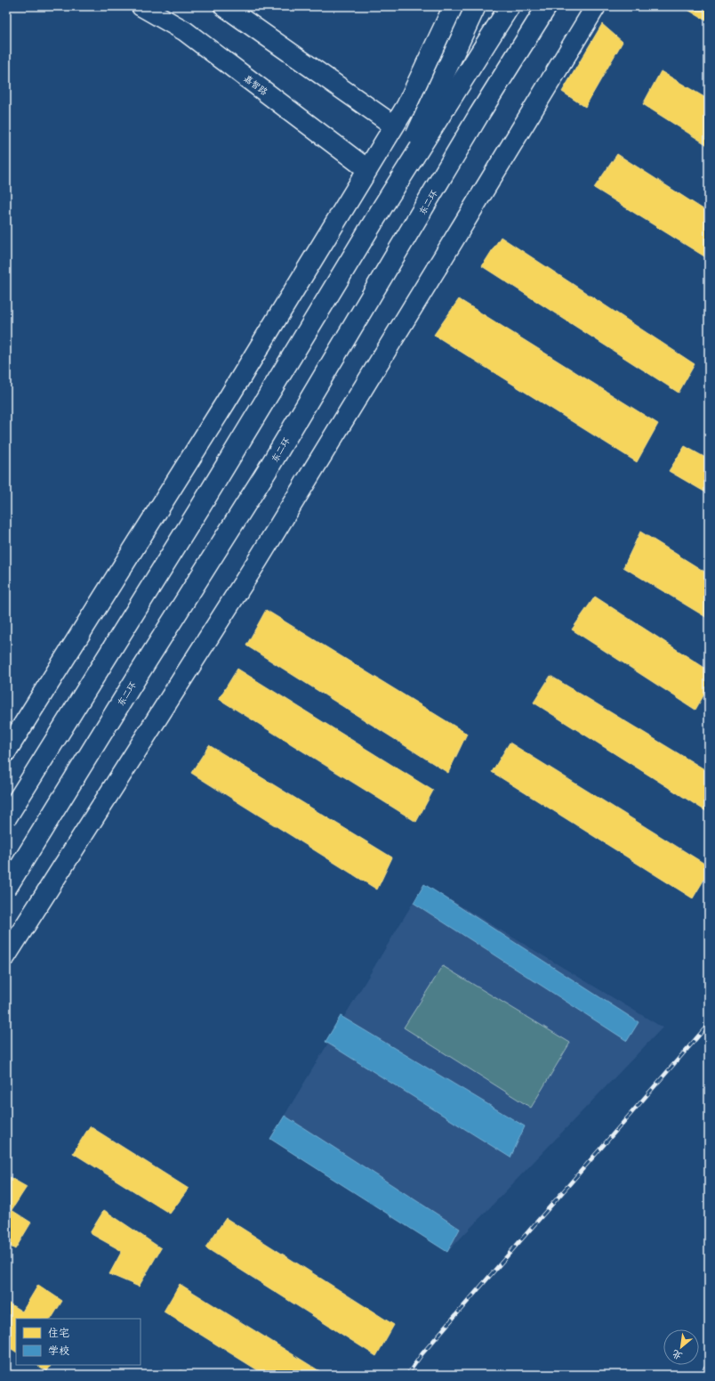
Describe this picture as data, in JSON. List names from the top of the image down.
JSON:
{
  "streets": {
    "main road": ["嘉智路", "东二环"]
  },
  "legend": ["住宅", "学校"],
  "north": "bottom left"
}
